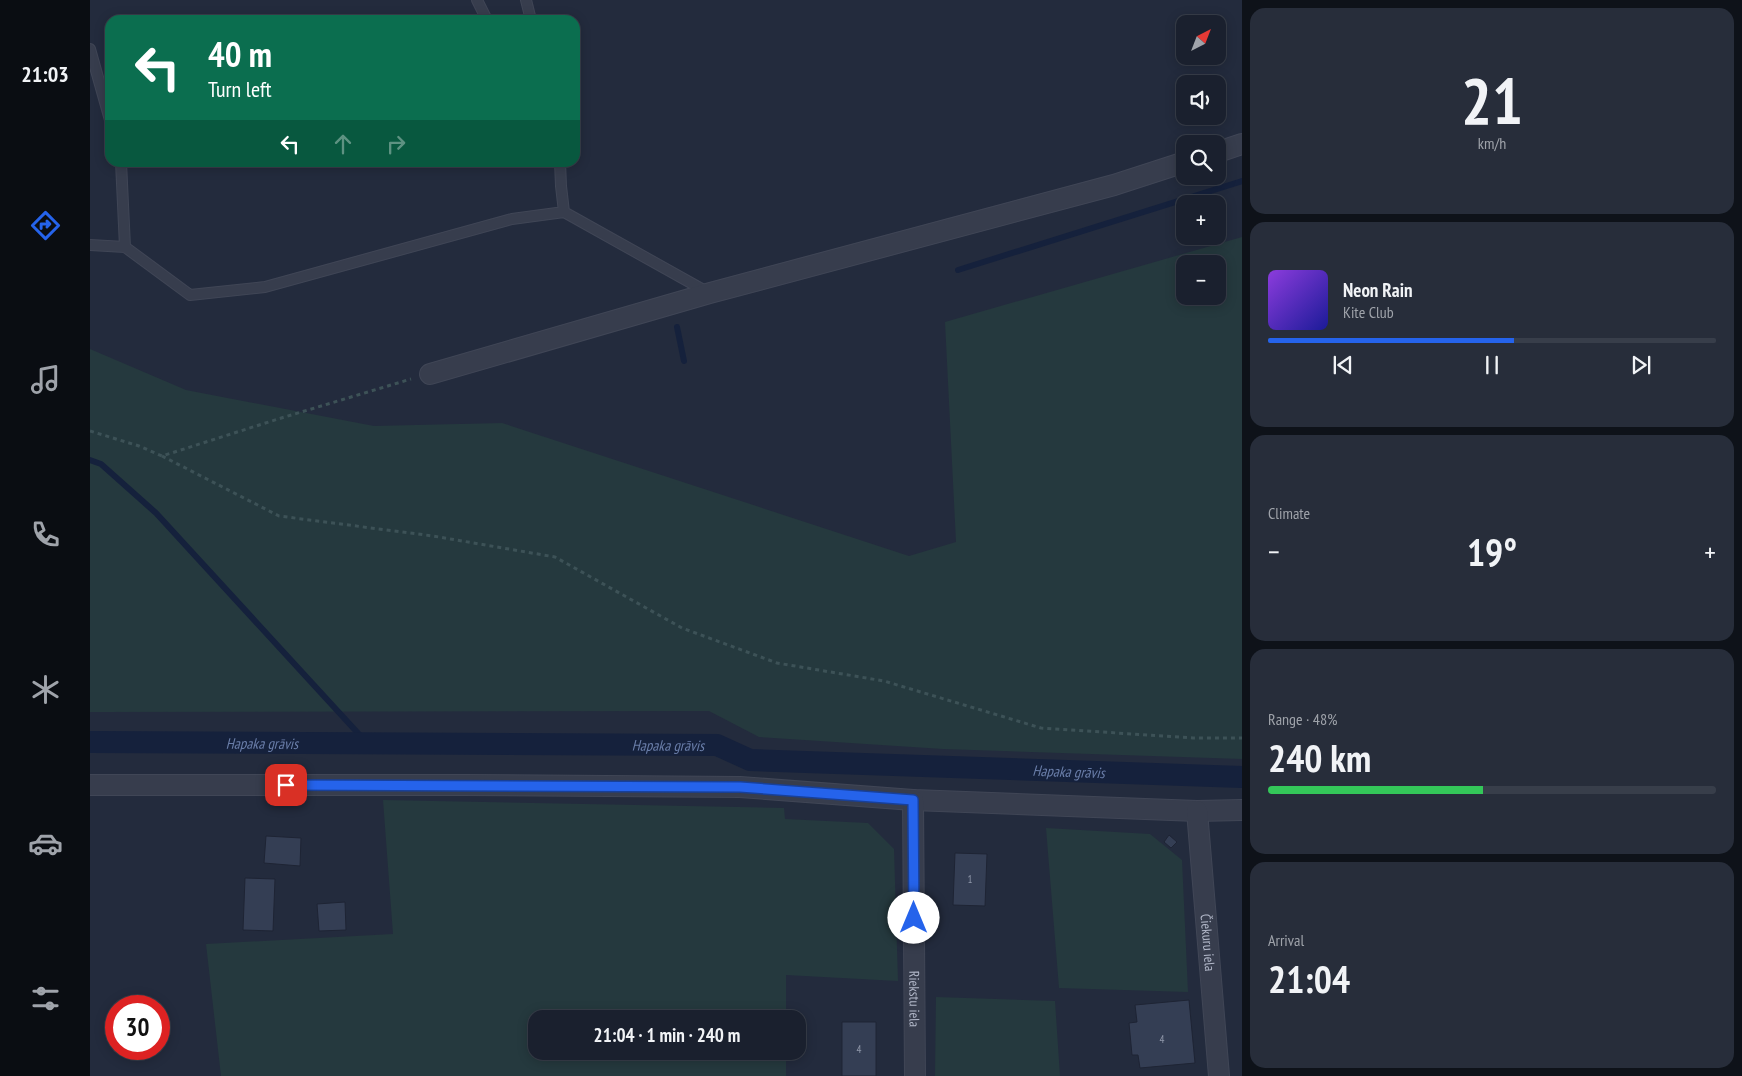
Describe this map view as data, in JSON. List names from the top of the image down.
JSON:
{
  "streets": {
    "street": ["Čiekuru iela", "Riekstu iela"]
  },
  "water": ["Hapaka grāvis"],
  "house_numbers": ["1", "4", "4"],
  "north": "top right",
  "page": {
    "tabs": "21:03",
    "tile": [
      ["21", "km/h"],
      "Climate",
      ["Range · 48%", "240 km"],
      ["Arrival", "21:04"]
    ],
    "map_buttons": ["+", "−"],
    "turn": ["40 m", "Turn left"],
    "song": ["Neon Rain", "Kite Club"],
    "heat": ["−", "19°", "+"],
    "limit": "30",
    "trip": "21:04 · 1 min · 240 m"
  }
}
